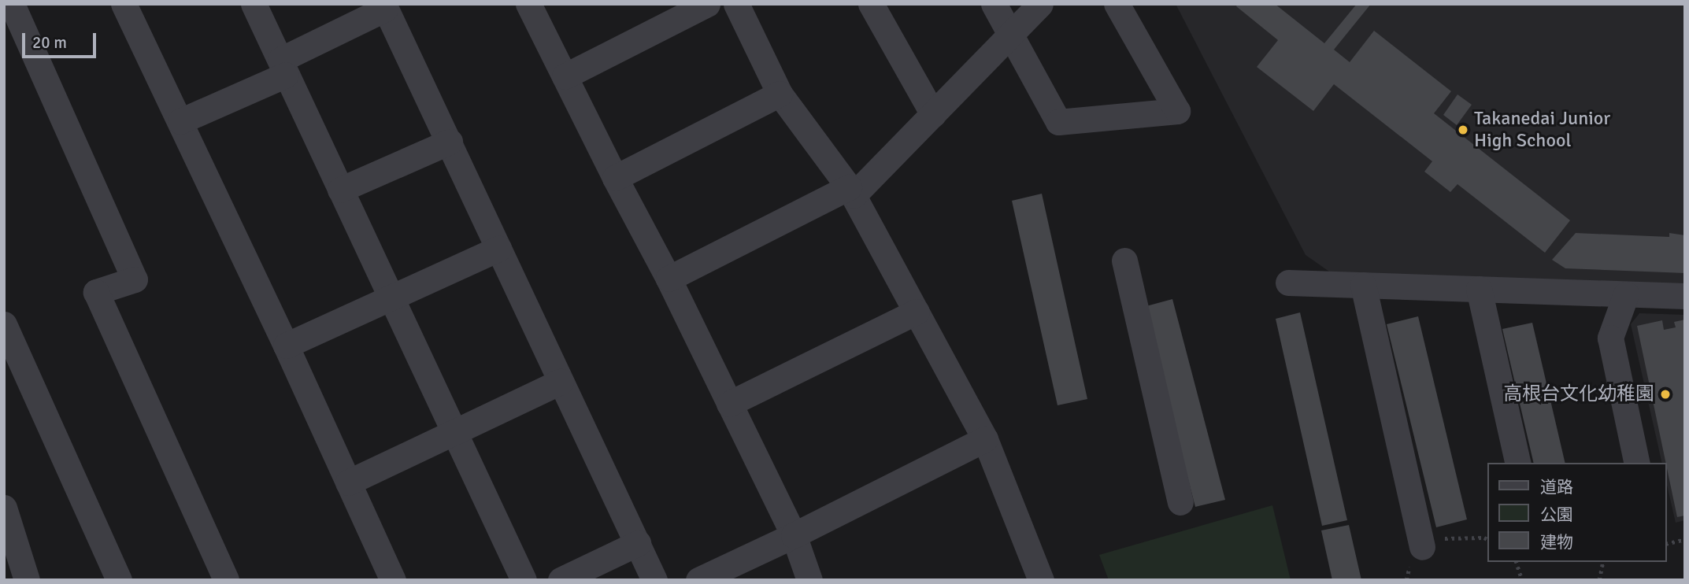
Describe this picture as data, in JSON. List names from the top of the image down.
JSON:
{
  "places": ["Takanedai Junior High School", "高根台文化幼稚園"],
  "legend": ["道路", "公園", "建物"],
  "scale_bar": "20 m"
}
